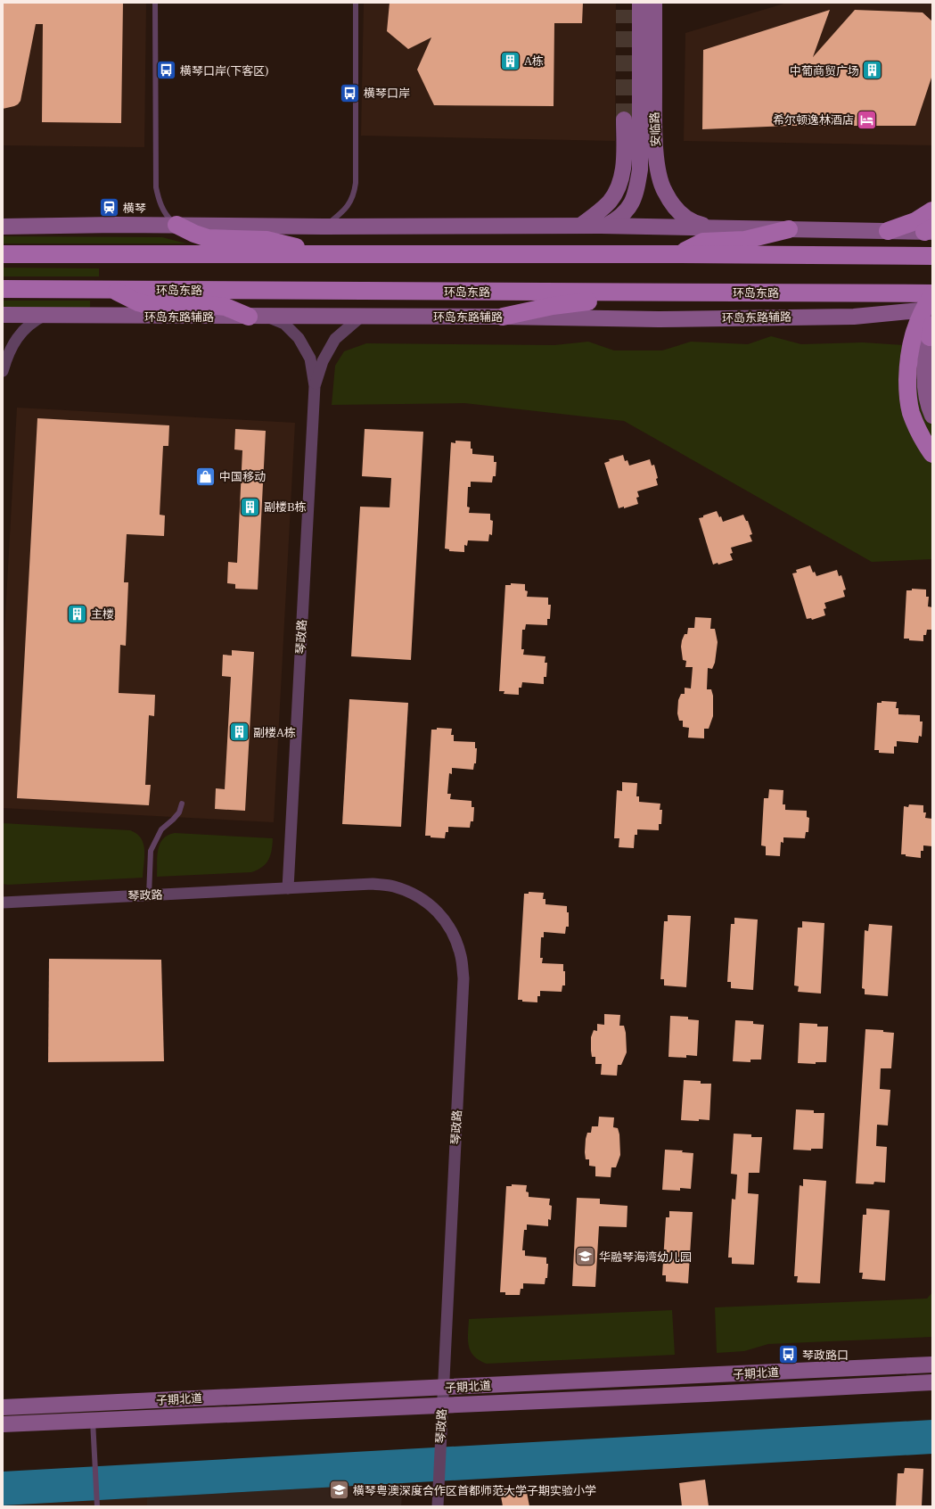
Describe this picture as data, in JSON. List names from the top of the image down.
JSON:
{
  "streets": {
    "main road": [
      "安临路",
      "环岛东路",
      "环岛东路辅路",
      "子期北道"
    ],
    "street": ["琴政路"]
  },
  "crossings": [
    ["琴政路", "子期北道"]
  ],
  "places": {
    "building": [
      "A栋",
      "中葡商贸广场",
      "副楼B栋",
      "主楼",
      "副楼A栋"
    ],
    "bus stop": ["横琴口岸(下客区)", "横琴口岸", "琴政路口"],
    "hotel": ["希尔顿逸林酒店"],
    "station": ["横琴"],
    "shop": ["中国移动"],
    "school or university": ["华融琴海湾幼儿园", "横琴粤澳深度合作区首都师范大学子期实验小学"]
  }
}
